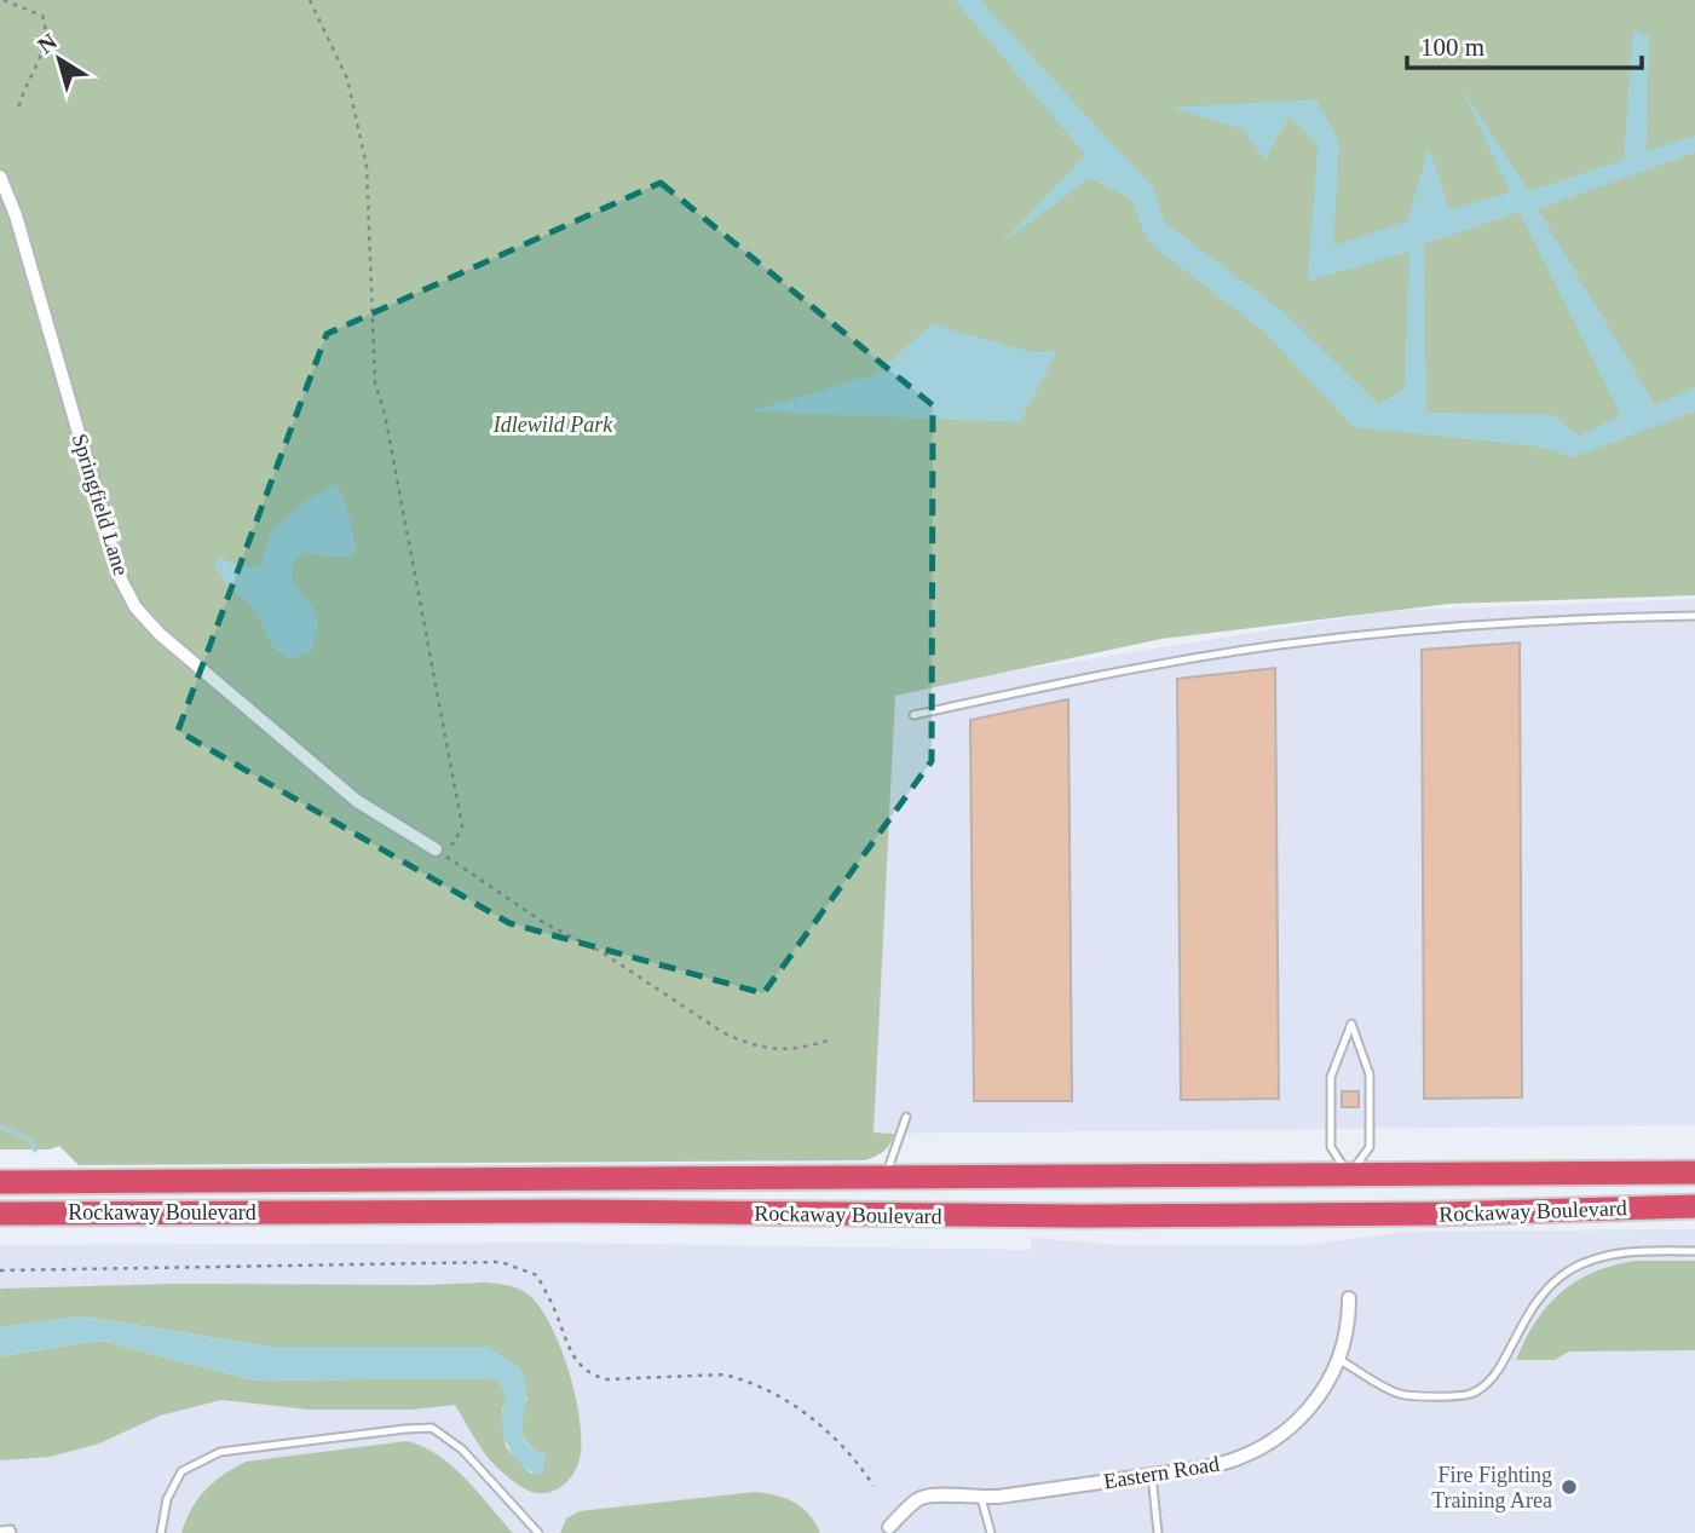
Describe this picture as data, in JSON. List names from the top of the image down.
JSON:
{
  "streets": {
    "highway": ["Rockaway Boulevard"],
    "street": ["Springfield Lane", "Eastern Road"]
  },
  "parks": ["Idlewild Park"],
  "places": ["Fire Fighting Training Area"],
  "scale_bar": "100 m",
  "north": "top left"
}
